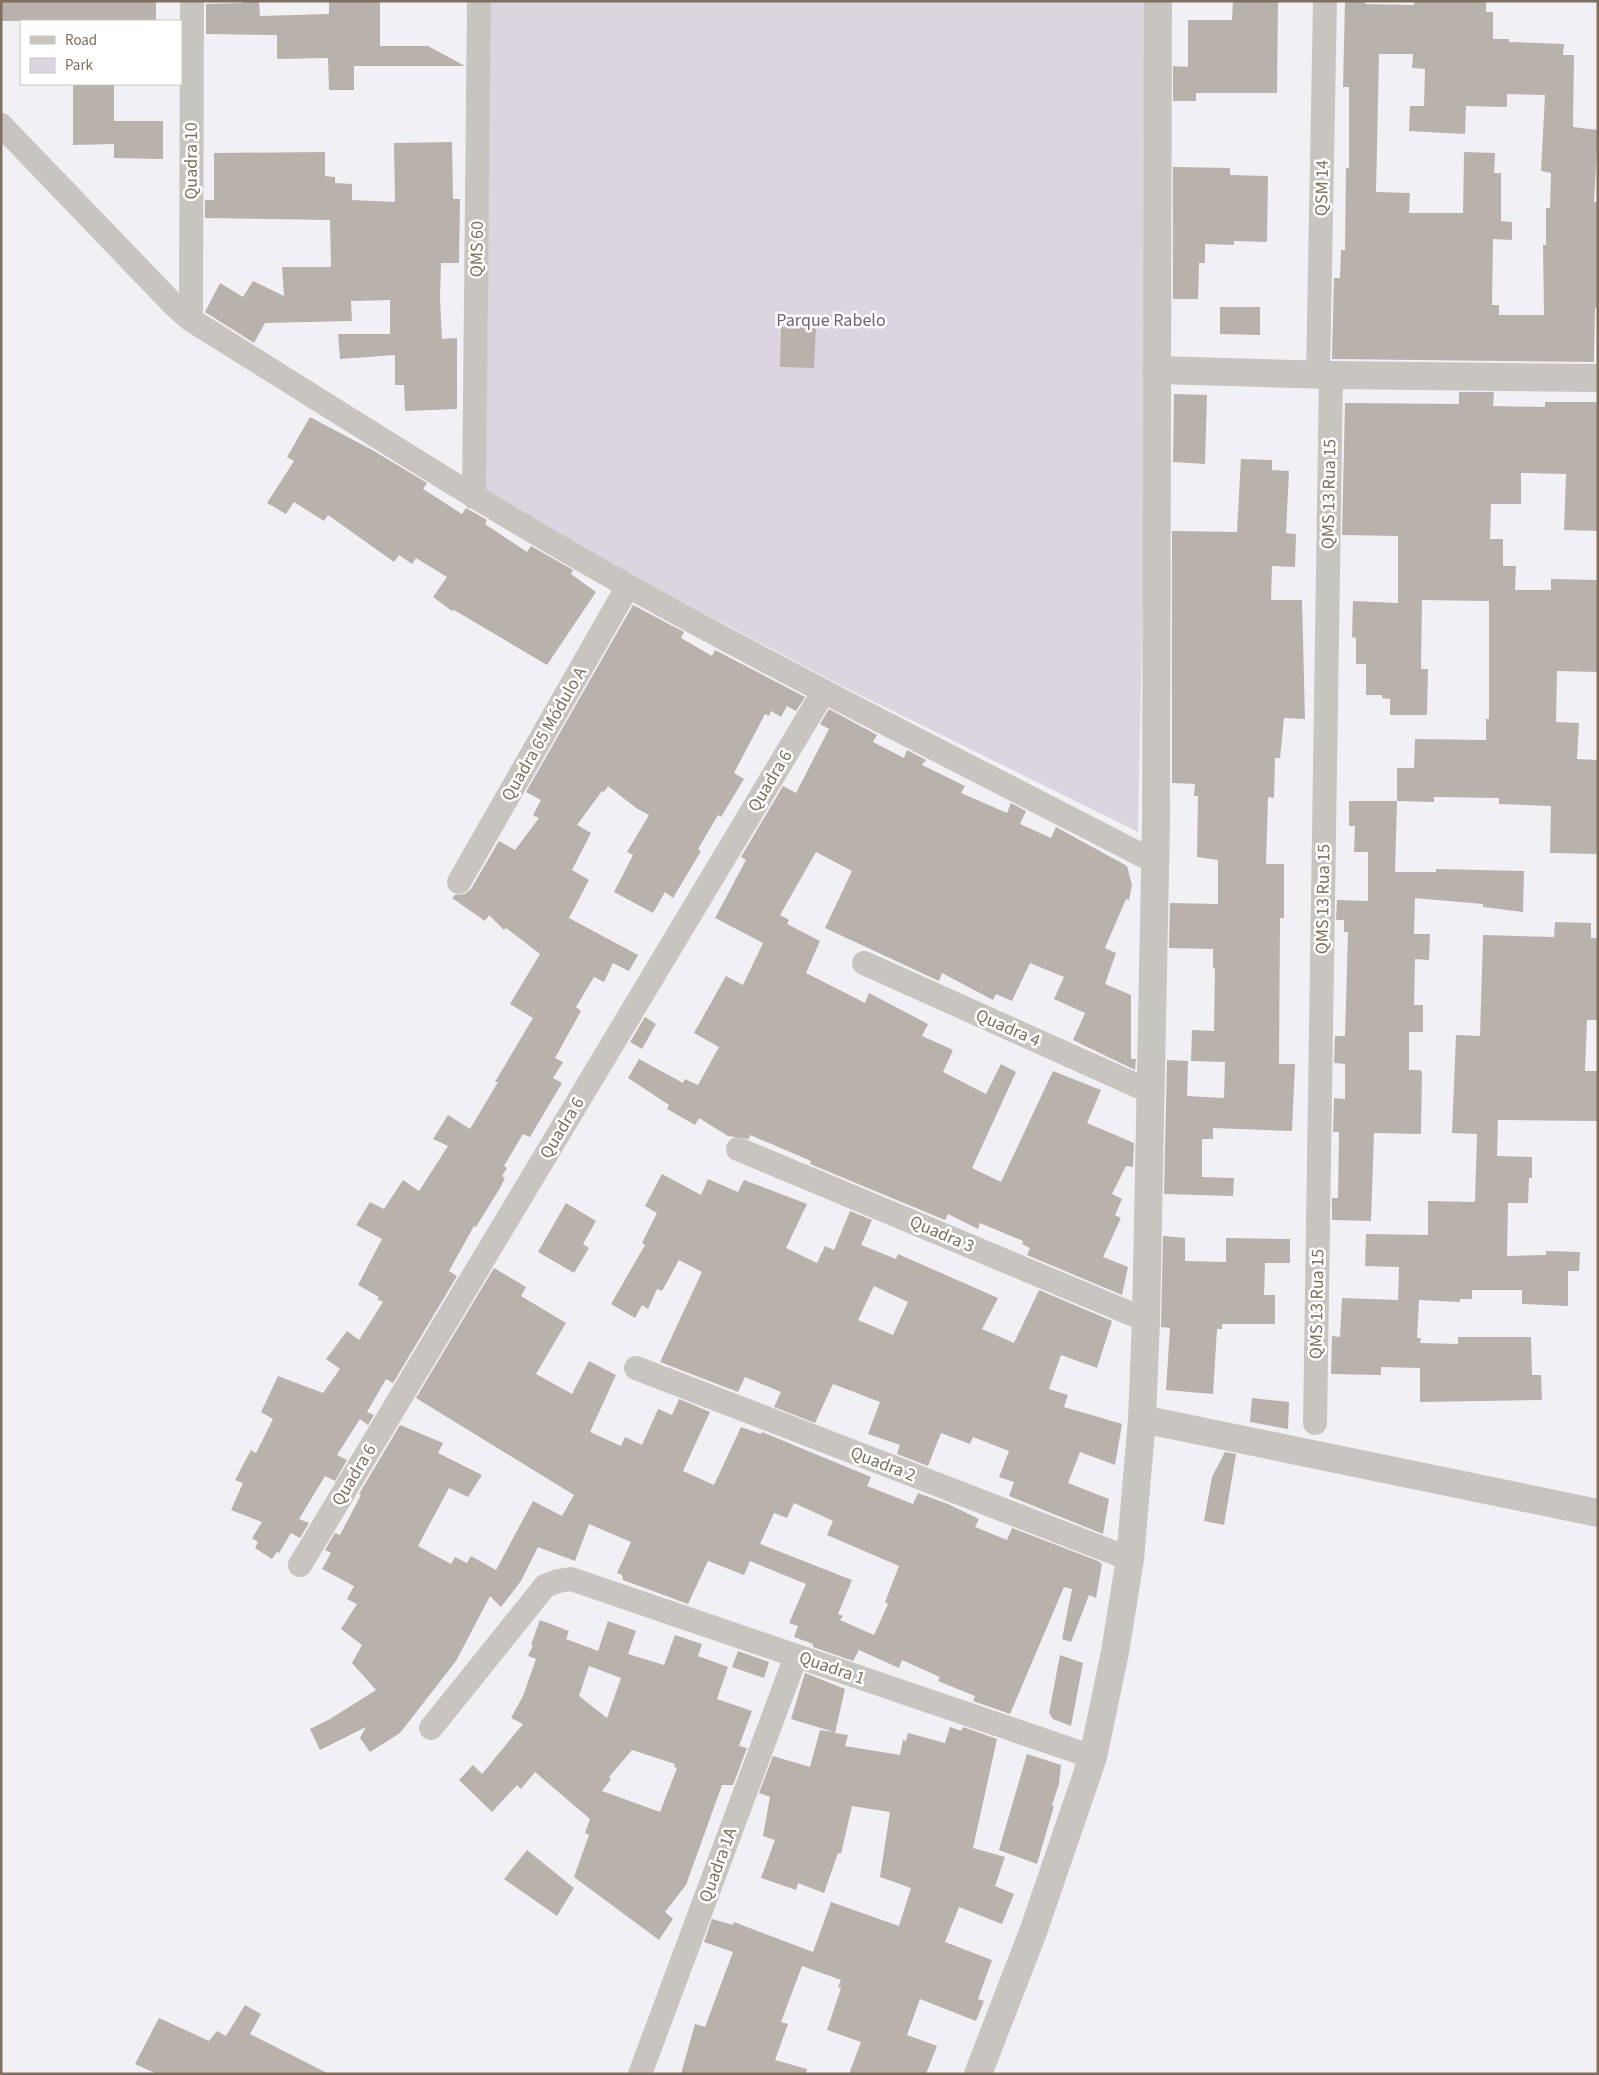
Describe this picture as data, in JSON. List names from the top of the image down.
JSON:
{
  "streets": {
    "street": [
      "Quadra 10",
      "QSM 14",
      "QMS 60",
      "QMS 13 Rua 15",
      "Quadra 65 Módulo A",
      "Quadra 6",
      "Quadra 4",
      "Quadra 3",
      "Quadra 2",
      "Quadra 1",
      "Quadra 1A"
    ]
  },
  "crossings": [
    ["QSM 14", "QMS 13 Rua 15"],
    ["Quadra 1", "Quadra 1A"]
  ],
  "parks": ["Parque Rabelo"],
  "legend": ["Road", "Park"]
}
